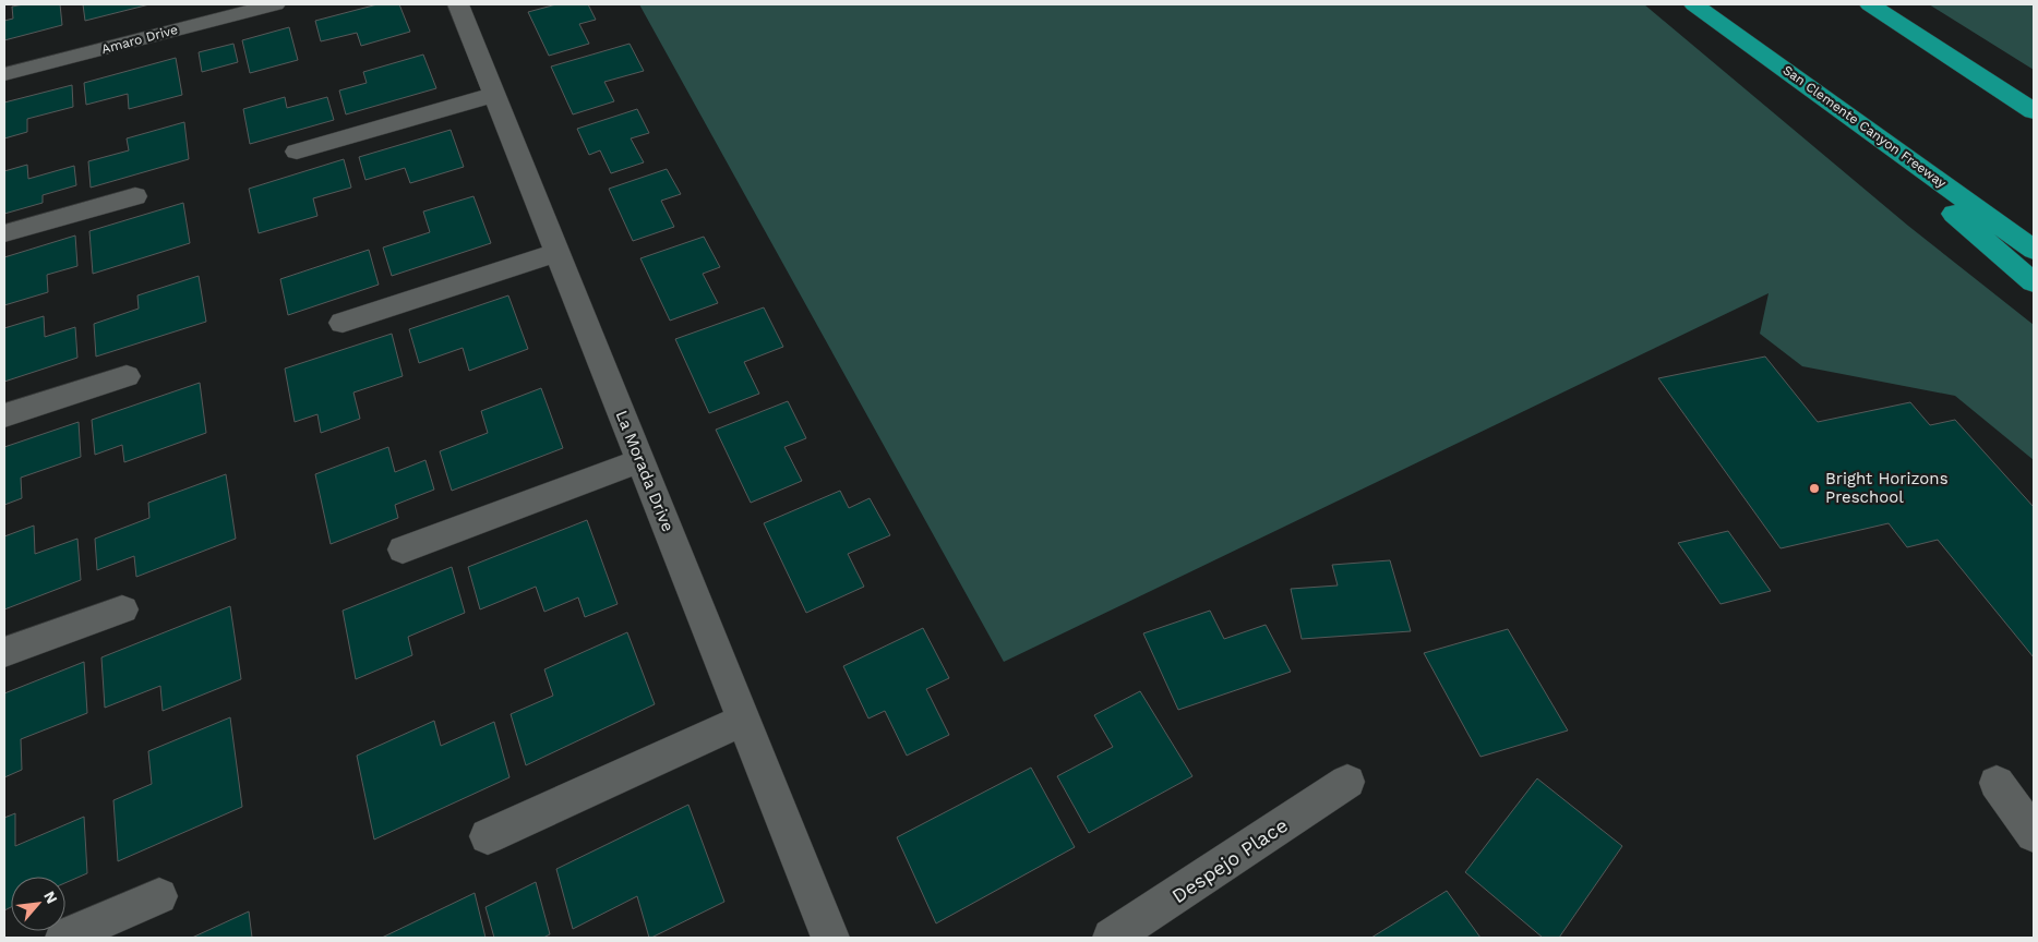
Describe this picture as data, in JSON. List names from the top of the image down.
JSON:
{
  "streets": {
    "highway": ["San Clemente Canyon Freeway"],
    "street": ["Amaro Drive", "La Morada Drive", "Despejo Place"]
  },
  "places": ["Bright Horizons Preschool"],
  "north": "top right"
}
